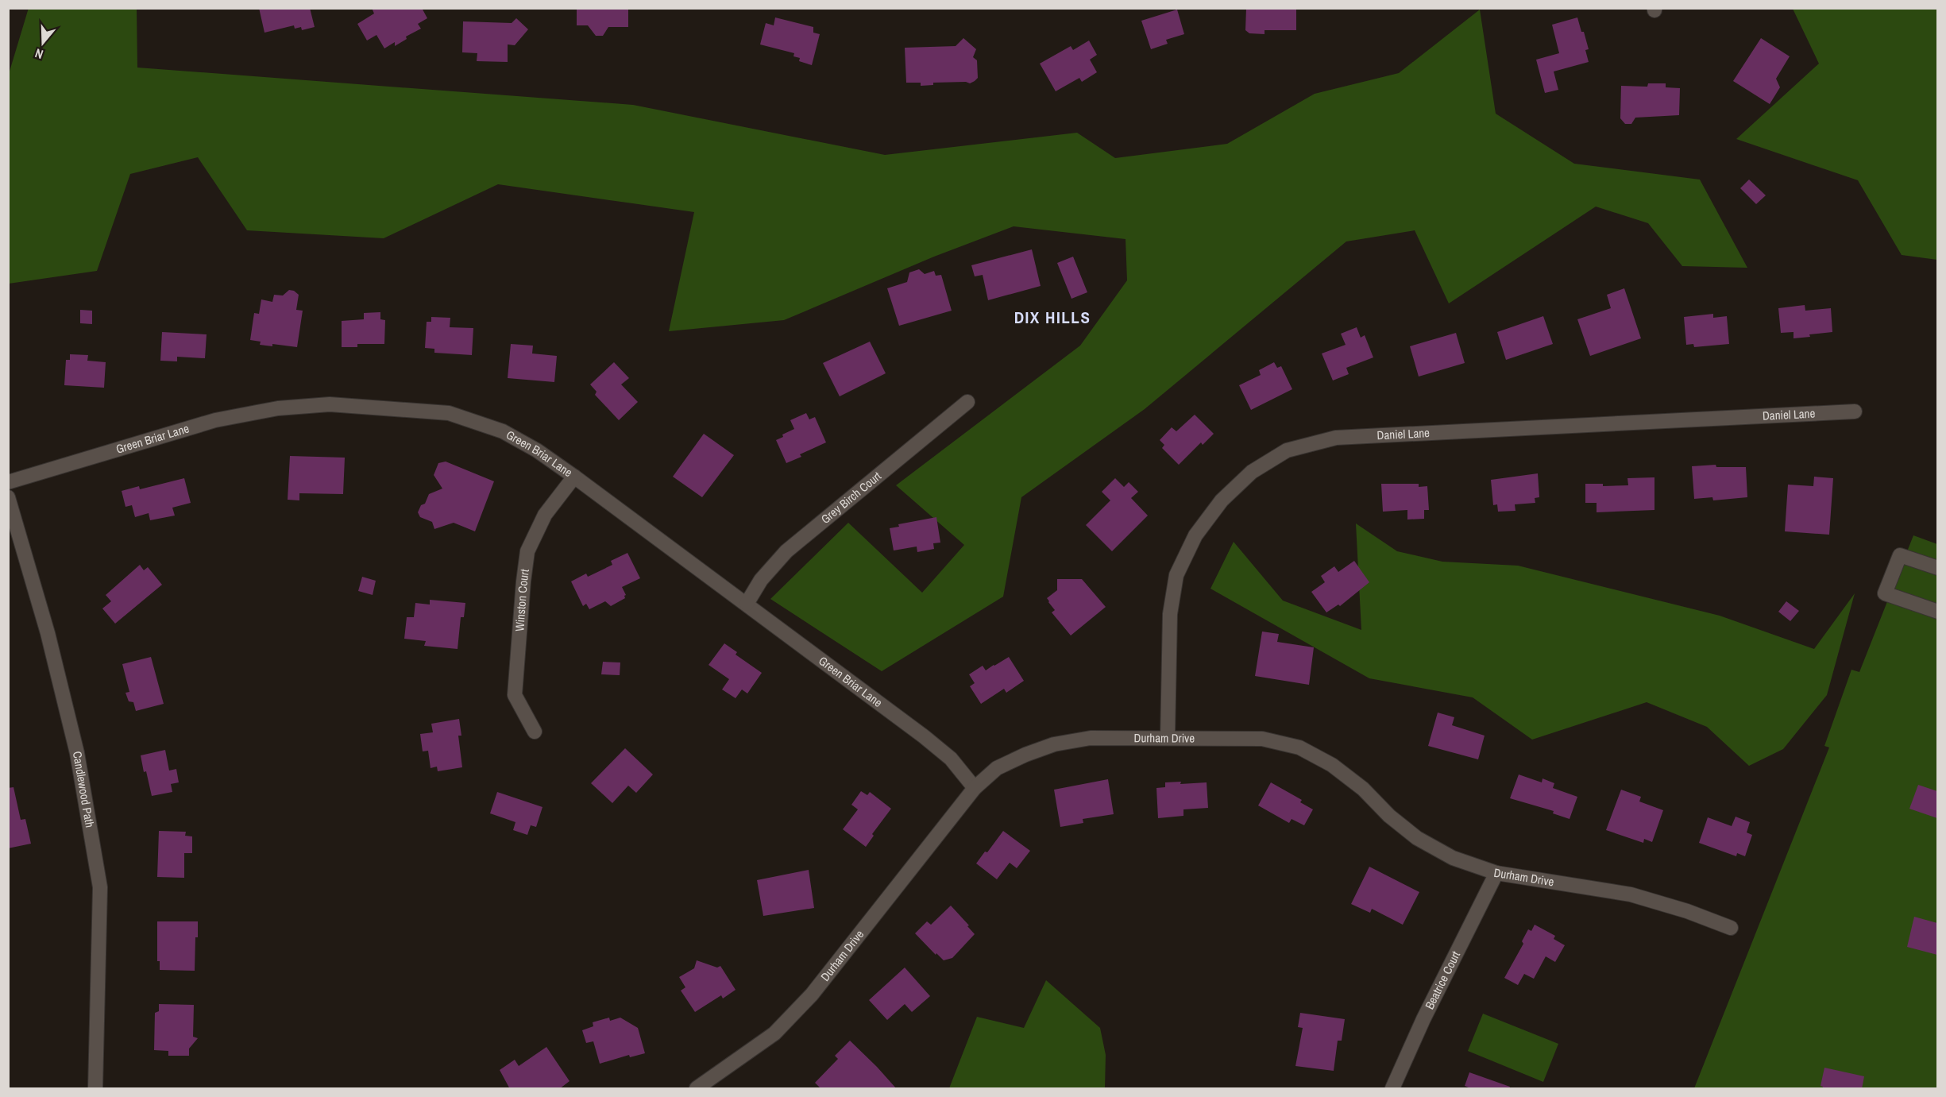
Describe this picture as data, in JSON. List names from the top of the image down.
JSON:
{
  "streets": {
    "street": [
      "Daniel Lane",
      "Green Briar Lane",
      "Grey Birch Court",
      "Winston Court",
      "Durham Drive",
      "Candlewood Path",
      "Beatrice Court"
    ]
  },
  "crossings": [
    ["Daniel Lane", "Durham Drive"],
    ["Green Briar Lane", "Grey Birch Court"],
    ["Green Briar Lane", "Winston Court"],
    ["Green Briar Lane", "Durham Drive"],
    ["Durham Drive", "Beatrice Court"]
  ],
  "districts": ["DIX HILLS"],
  "north": "bottom"
}
